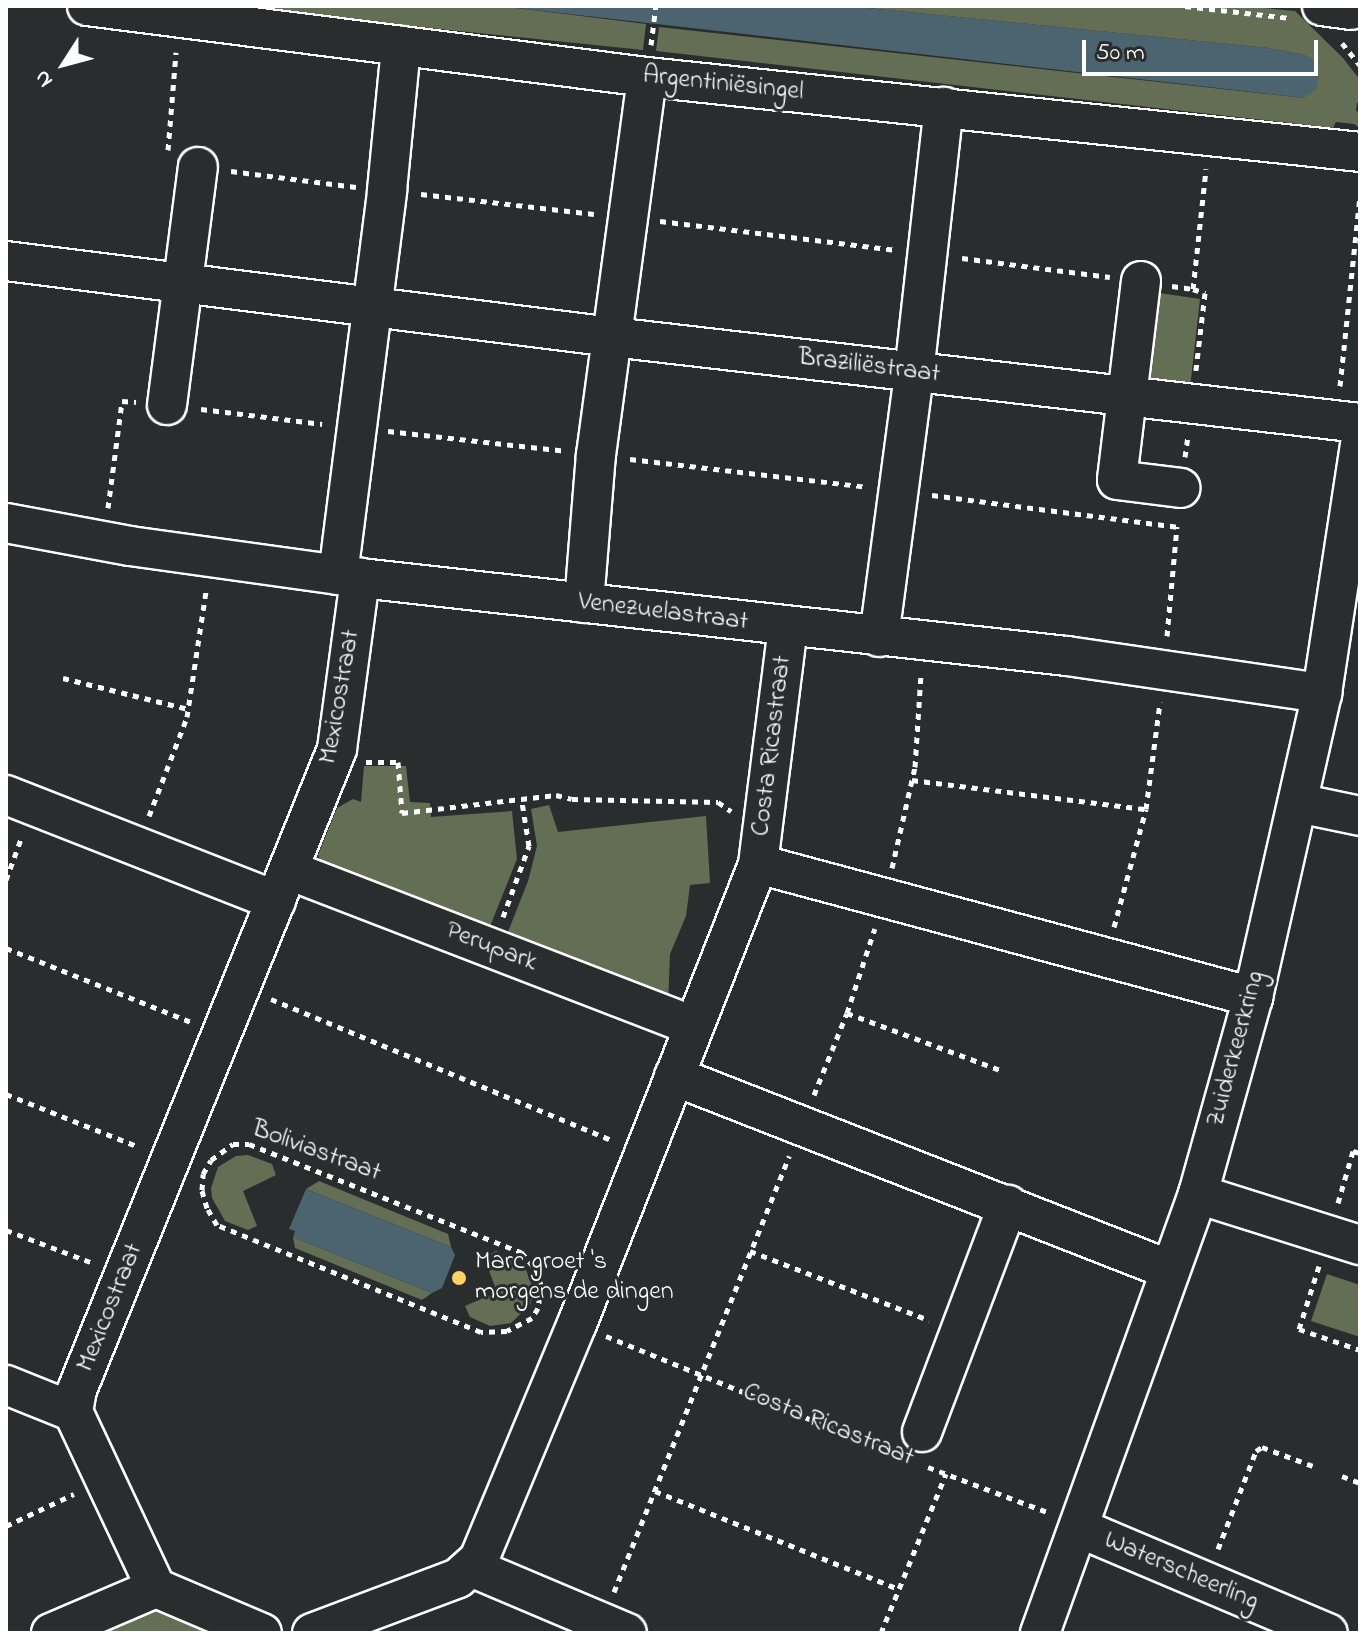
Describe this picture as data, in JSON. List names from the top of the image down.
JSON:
{
  "streets": {
    "street": [
      "Argentiniësingel",
      "Braziliëstraat",
      "Venezuelastraat",
      "Mexicostraat",
      "Costa Ricastraat",
      "Perupark",
      "Zuiderkeerkring",
      "Waterscheerling"
    ],
    "path": ["Boliviastraat"]
  },
  "crossings": [
    ["Argentiniësingel", "Mexicostraat"],
    ["Braziliëstraat", "Mexicostraat"],
    ["Braziliëstraat", "Zuiderkeerkring"],
    ["Venezuelastraat", "Mexicostraat"],
    ["Venezuelastraat", "Costa Ricastraat"],
    ["Venezuelastraat", "Zuiderkeerkring"],
    ["Mexicostraat", "Perupark"],
    ["Costa Ricastraat", "Perupark"],
    ["Costa Ricastraat", "Zuiderkeerkring"],
    ["Costa Ricastraat", "Waterscheerling"],
    ["Zuiderkeerkring", "Waterscheerling"]
  ],
  "places": ["Marc groet 's morgens de dingen"],
  "scale_bar": "50 m",
  "north": "bottom left"
}
